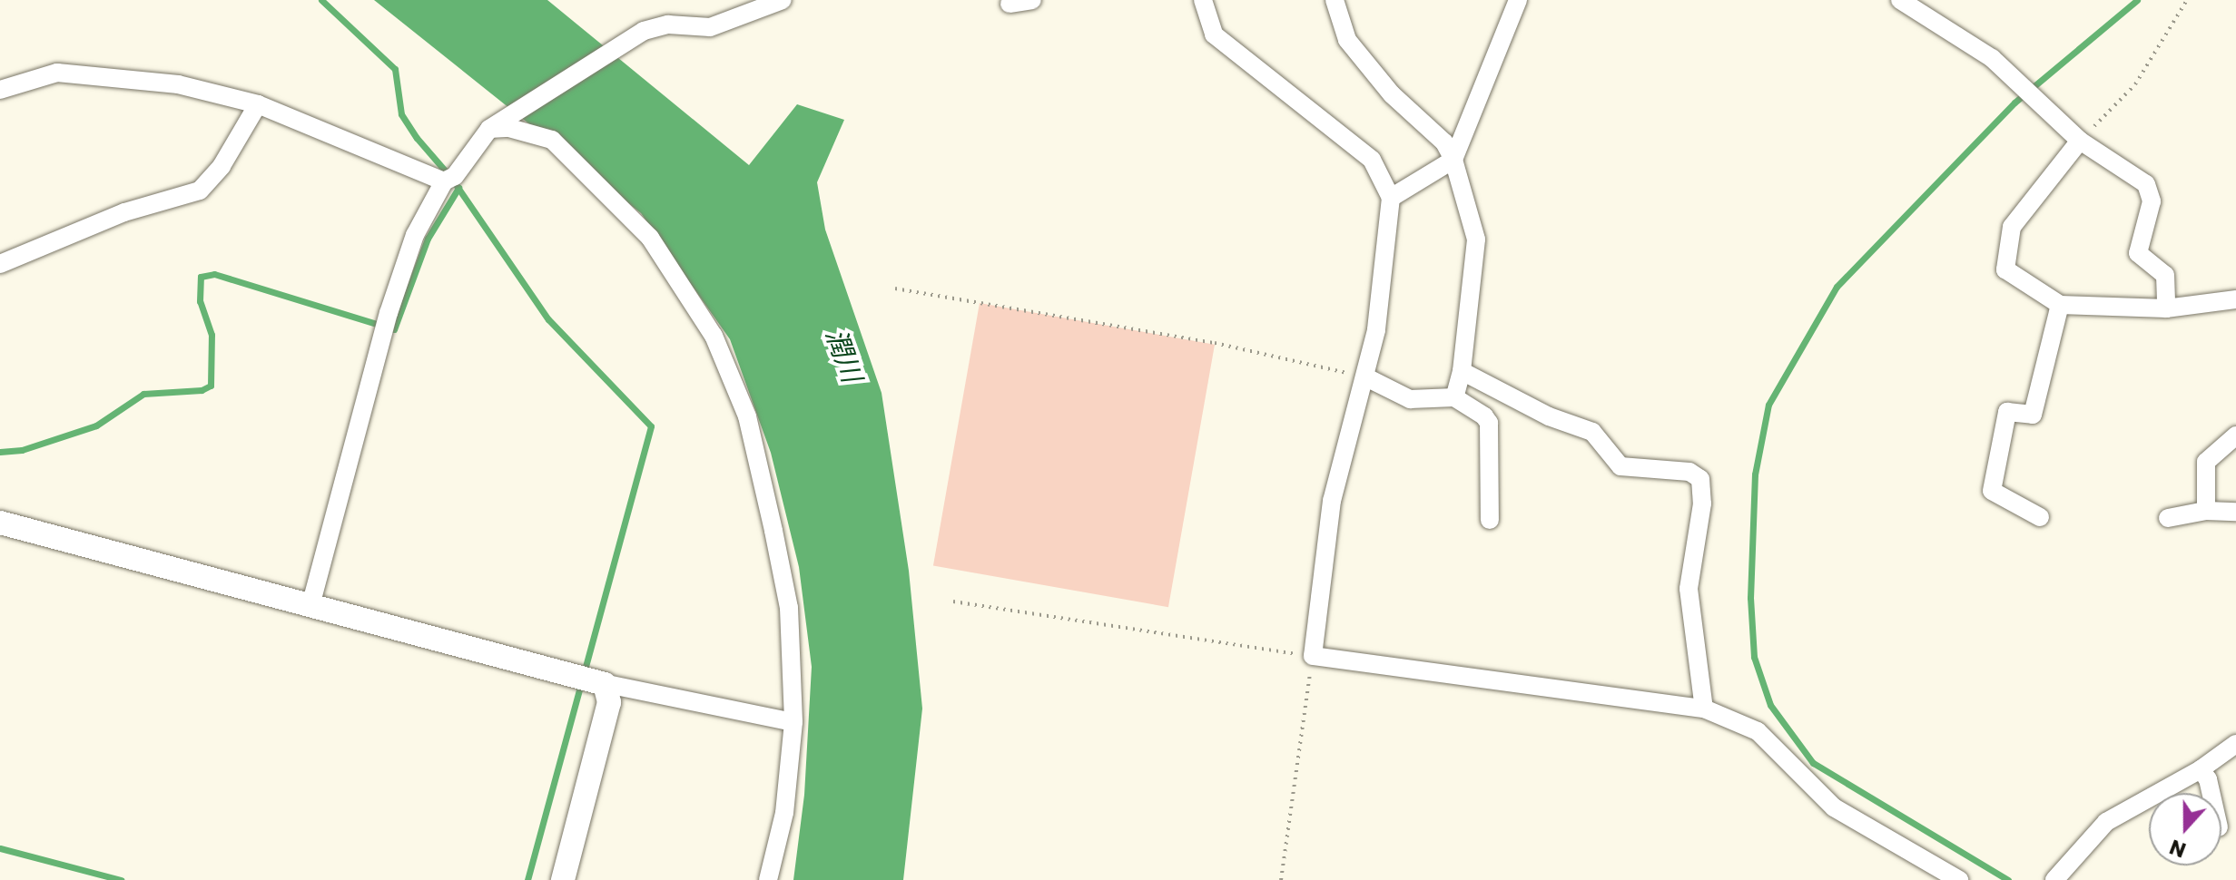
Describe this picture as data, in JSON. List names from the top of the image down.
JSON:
{
  "water": ["潤川"],
  "north": "bottom"
}
